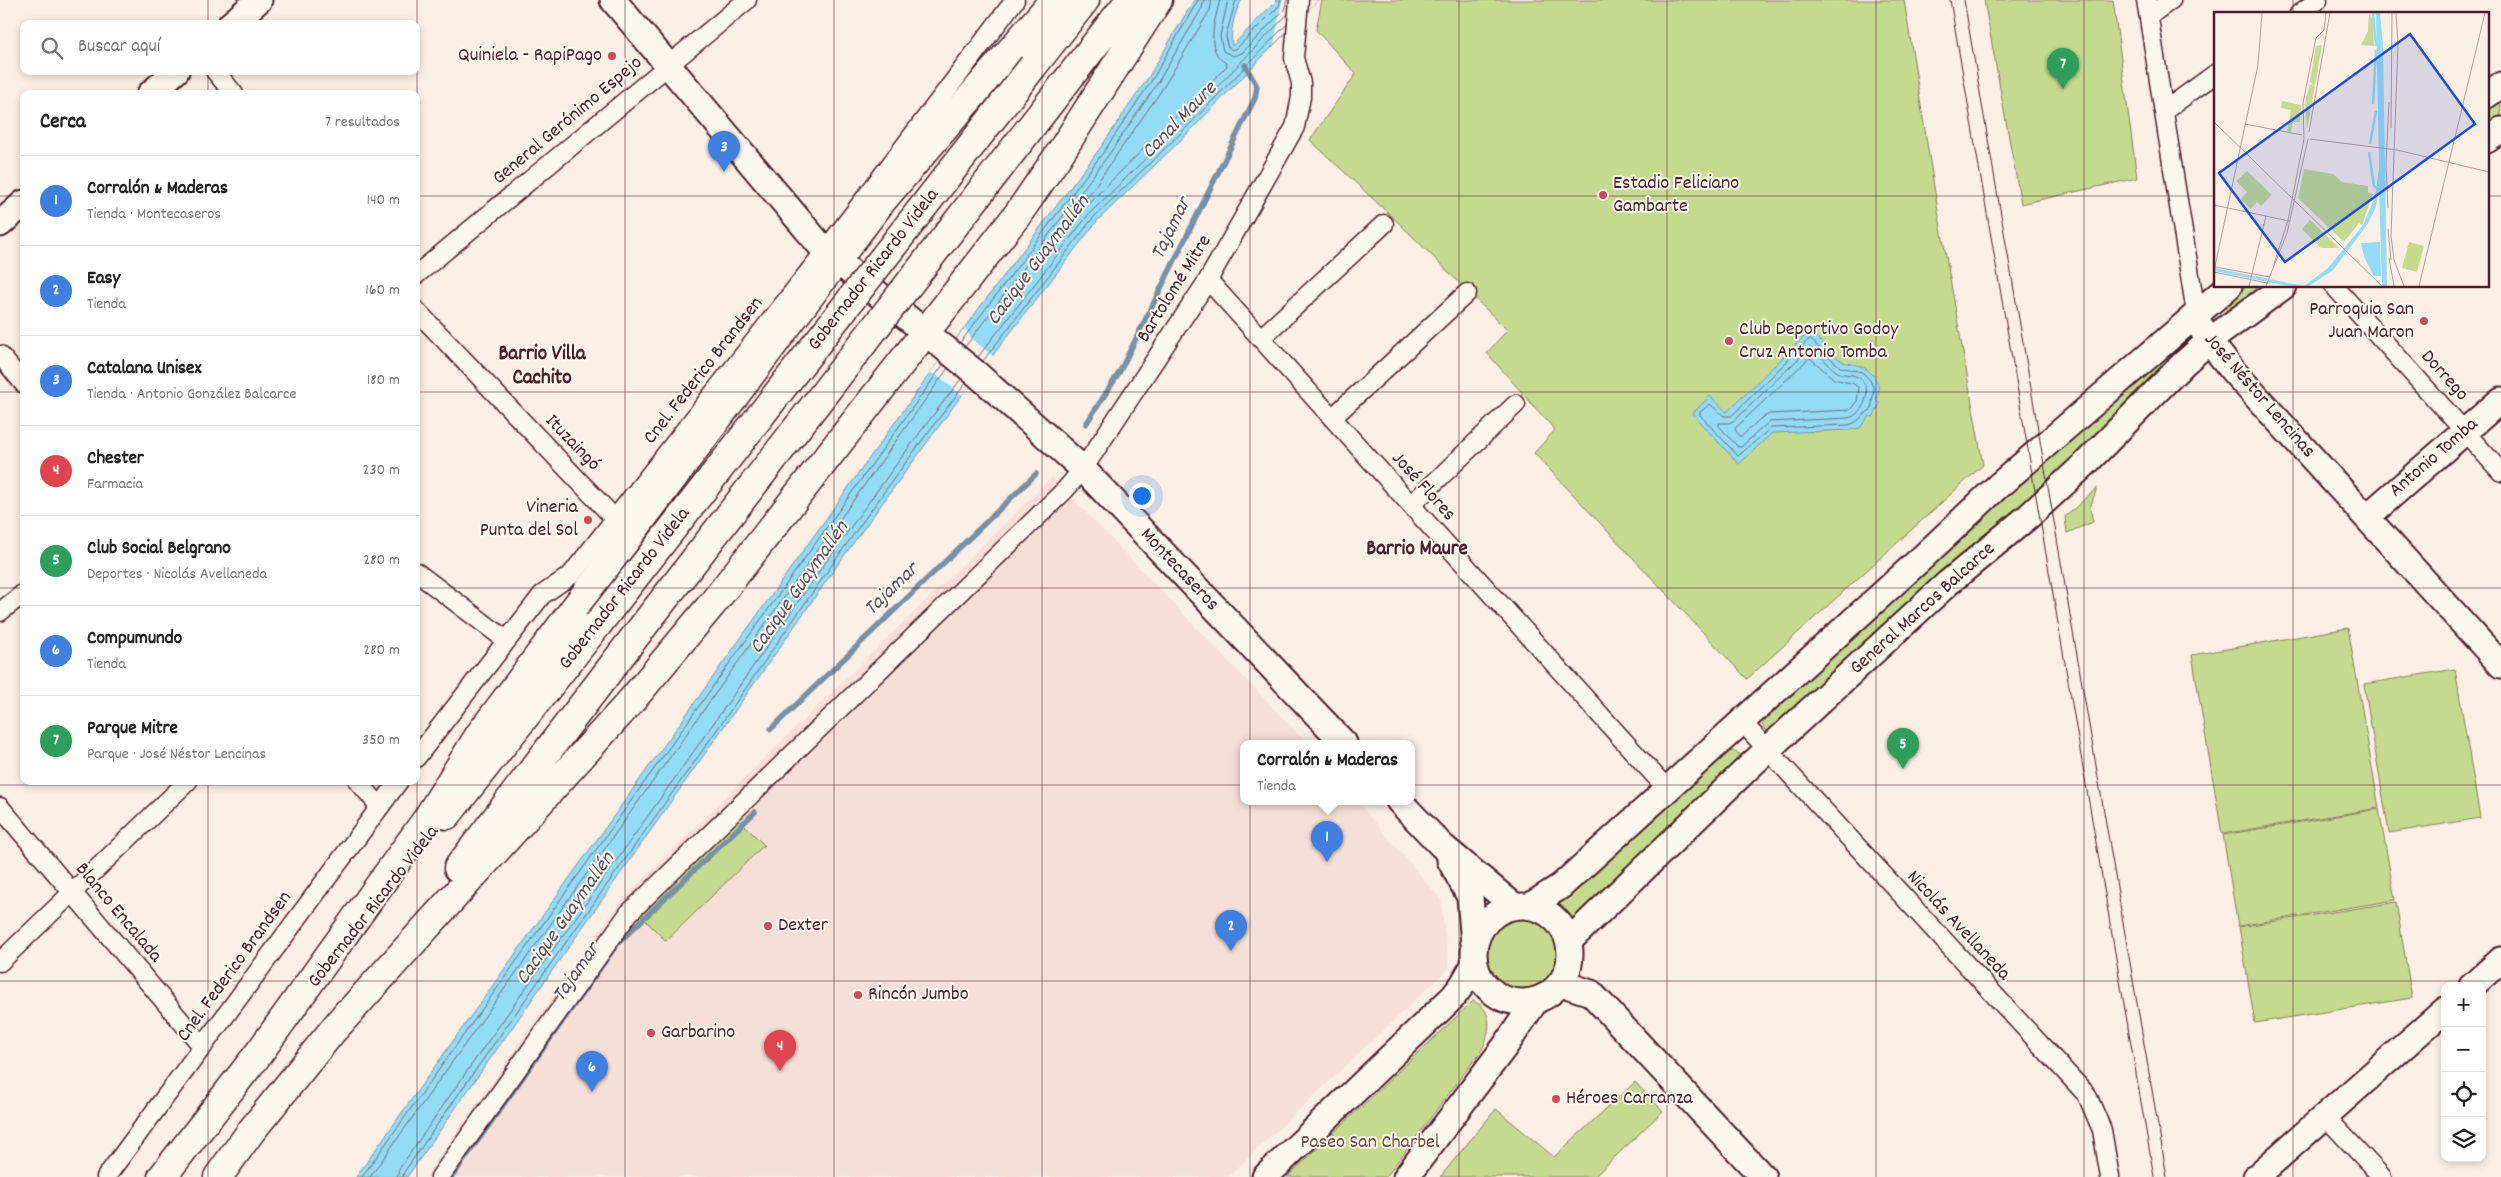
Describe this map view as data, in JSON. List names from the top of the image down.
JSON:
{
  "streets": {
    "highway": ["Gobernador Ricardo Videla"],
    "main road": [
      "José Néstor Lencinas",
      "Antonio Tomba",
      "Montecaseros",
      "General Marcos Balcarce"
    ],
    "street": [
      "General Gerónimo Espejo",
      "Bartolomé Mitre",
      "Cnel. Federico Brandsen",
      "Dorrego",
      "Ituzaingó",
      "José Flores",
      "Blanco Encalada",
      "Nicolás Avellaneda"
    ]
  },
  "crossings": [
    ["General Gerónimo Espejo", "Montecaseros"],
    ["Bartolomé Mitre", "José Flores"],
    ["Bartolomé Mitre", "Montecaseros"],
    ["Cnel. Federico Brandsen", "Ituzaingó"],
    ["Cnel. Federico Brandsen", "Montecaseros"],
    ["Cnel. Federico Brandsen", "Blanco Encalada"],
    ["Dorrego", "Antonio Tomba"],
    ["José Néstor Lencinas", "Antonio Tomba"],
    ["José Néstor Lencinas", "General Marcos Balcarce"],
    ["José Flores", "General Marcos Balcarce"],
    ["General Marcos Balcarce", "Nicolás Avellaneda"]
  ],
  "districts": ["Barrio Villa Cachito", "Barrio Maure"],
  "water": ["Canal Maure", "Tajamar", "Cacique Guaymallén"],
  "parks": ["Paseo San Charbel"],
  "places": [
    "Quiniela - RapiPago",
    "Estadio Feliciano Gambarte",
    "Parroquia San Juan Maron",
    "Club Deportivo Godoy Cruz Antonio Tomba",
    "Vineria Punta del Sol",
    "Dexter",
    "Rincón Jumbo",
    "Garbarino",
    "Héroes Carranza"
  ],
  "page": {
    "search": "Buscar aquí",
    "pins": [
      "7",
      "3",
      "5",
      "1",
      "2",
      "4",
      "6"
    ],
    "heading": ["Cerca", "7 resultados"],
    "list": [
      {
        "mark": "1",
        "name": "Corralón & Maderas",
        "note": "Tienda · Montecaseros",
        "value": "140 m"
      },
      {
        "mark": "2",
        "name": "Easy",
        "note": "Tienda",
        "value": "160 m"
      },
      {
        "mark": "3",
        "name": "Catalana Unisex",
        "note": "Tienda · Antonio González Balcarce",
        "value": "180 m"
      },
      {
        "mark": "4",
        "name": "Chester",
        "note": "Farmacia",
        "value": "230 m"
      },
      {
        "mark": "5",
        "name": "Club Social Belgrano",
        "note": "Deportes · Nicolás Avellaneda",
        "value": "280 m"
      },
      {
        "mark": "6",
        "name": "Compumundo",
        "note": "Tienda",
        "value": "280 m"
      },
      {
        "mark": "7",
        "name": "Parque Mitre",
        "note": "Parque · José Néstor Lencinas",
        "value": "350 m"
      }
    ],
    "popup": ["Corralón & Maderas", "Tienda"],
    "map_buttons": ["+", "−"]
  }
}
